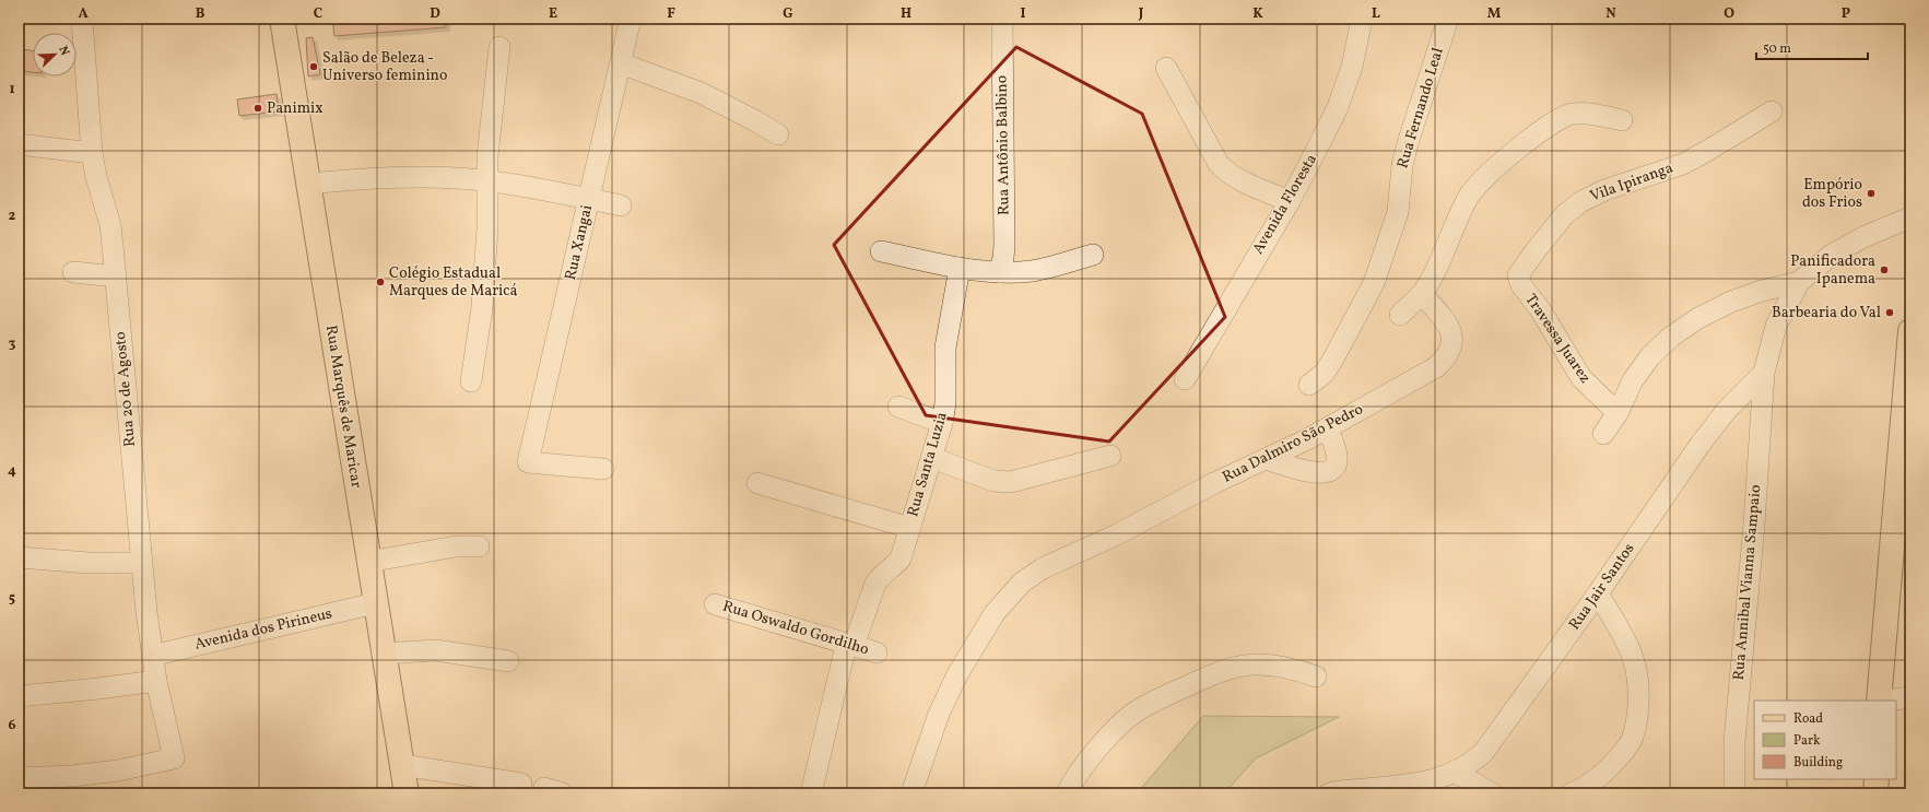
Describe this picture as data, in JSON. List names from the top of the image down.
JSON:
{
  "streets": {
    "main road": ["Rua Marquês de Maricar"],
    "street": [
      "Rua Fernando Leal",
      "Rua Antônio Balbino",
      "Vila Ipiranga",
      "Avenida Floresta",
      "Rua Xangai",
      "Travessa Juarez",
      "Rua 20 de Agosto",
      "Rua Dalmiro São Pedro",
      "Rua Santa Luzia",
      "Rua Annibal Vianna Sampaio",
      "Rua Jair Santos",
      "Rua Oswaldo Gordilho",
      "Avenida dos Pirineus"
    ]
  },
  "crossings": [
    ["Vila Ipiranga", "Travessa Juarez"],
    ["Rua 20 de Agosto", "Avenida dos Pirineus"],
    ["Rua Marquês de Maricar", "Avenida dos Pirineus"],
    ["Rua Santa Luzia", "Rua Oswaldo Gordilho"],
    ["Rua Annibal Vianna Sampaio", "Rua Jair Santos"]
  ],
  "places": [
    "Salão de Beleza - Universo feminino",
    "Panimix",
    "Empório dos Frios",
    "Panificadora Ipanema",
    "Colégio Estadual Marques de Maricá",
    "Barbearia do Val"
  ],
  "legend": ["Road", "Park", "Building"],
  "scale_bar": "50 m",
  "north": "top right",
  "grid": {
    "columns": [
      "A",
      "B",
      "C",
      "D",
      "E",
      "F",
      "G",
      "H",
      "I",
      "J",
      "K",
      "L",
      "M",
      "N",
      "O",
      "P"
    ],
    "rows": [
      "1",
      "2",
      "3",
      "4",
      "5",
      "6"
    ]
  }
}
